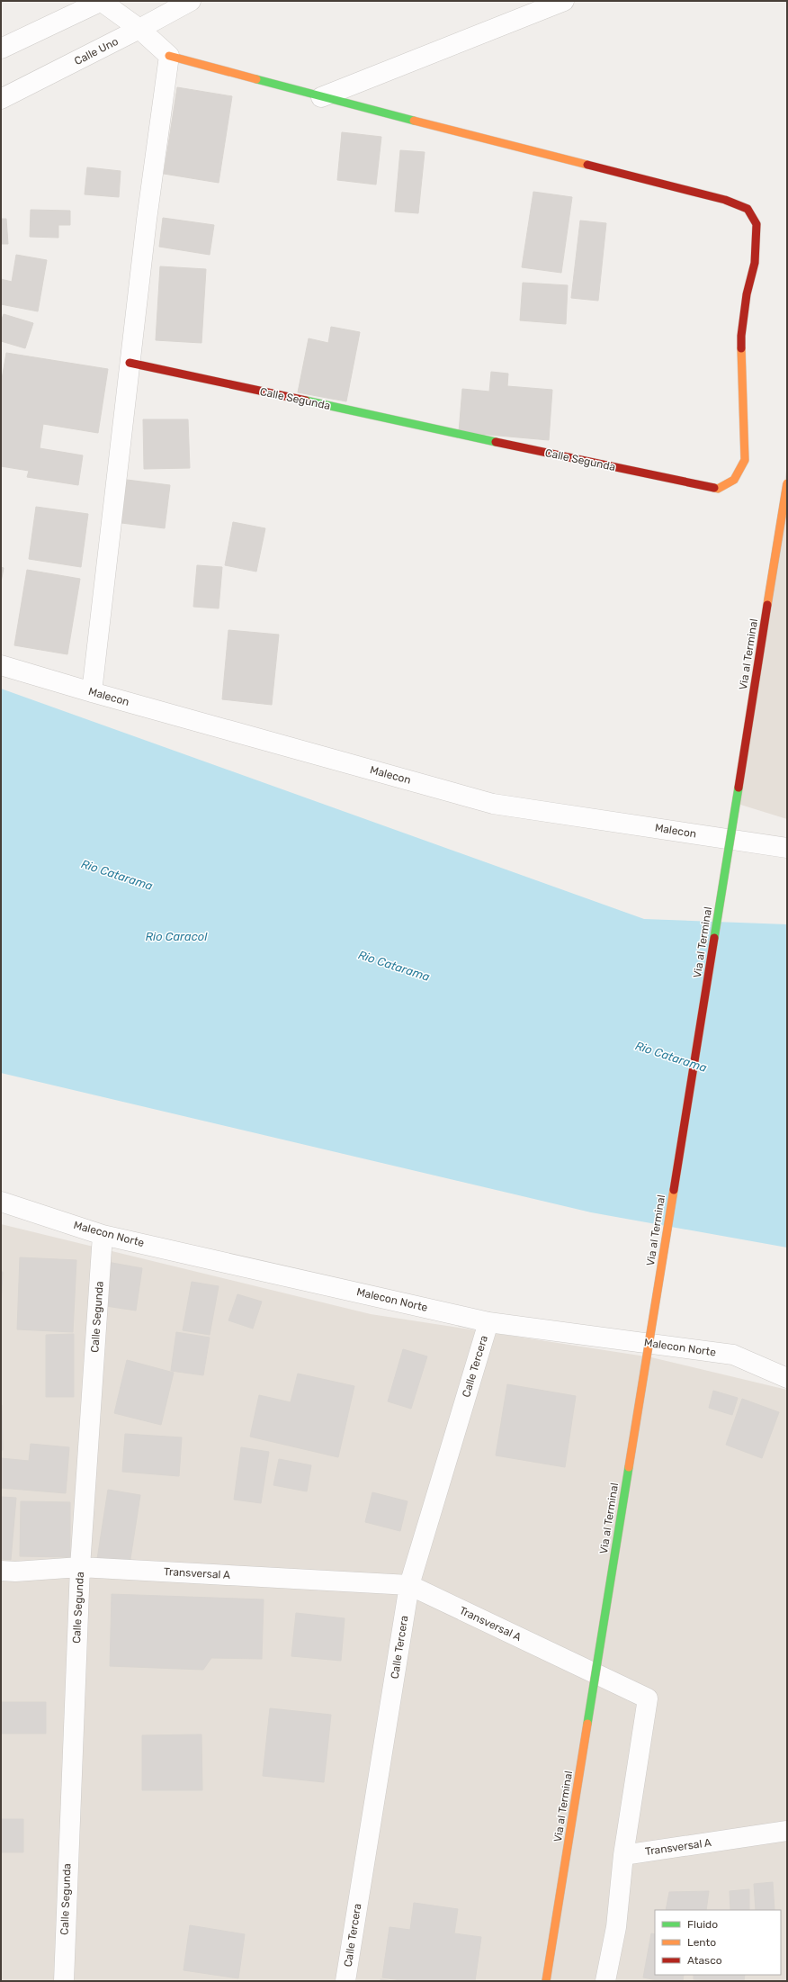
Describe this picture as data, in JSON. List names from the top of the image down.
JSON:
{
  "streets": {
    "main road": ["Calle Segunda", "Via al Terminal"],
    "street": [
      "Calle Uno",
      "Malecon",
      "Malecon Norte",
      "Calle Tercera",
      "Transversal A"
    ]
  },
  "crossings": [
    ["Calle Segunda", "Malecon Norte"],
    ["Calle Segunda", "Transversal A"],
    ["Malecon Norte", "Calle Tercera"],
    ["Calle Tercera", "Transversal A"]
  ],
  "water": ["Rio Catarama", "Rio Caracol"],
  "legend": ["Fluido", "Lento", "Atasco"]
}
